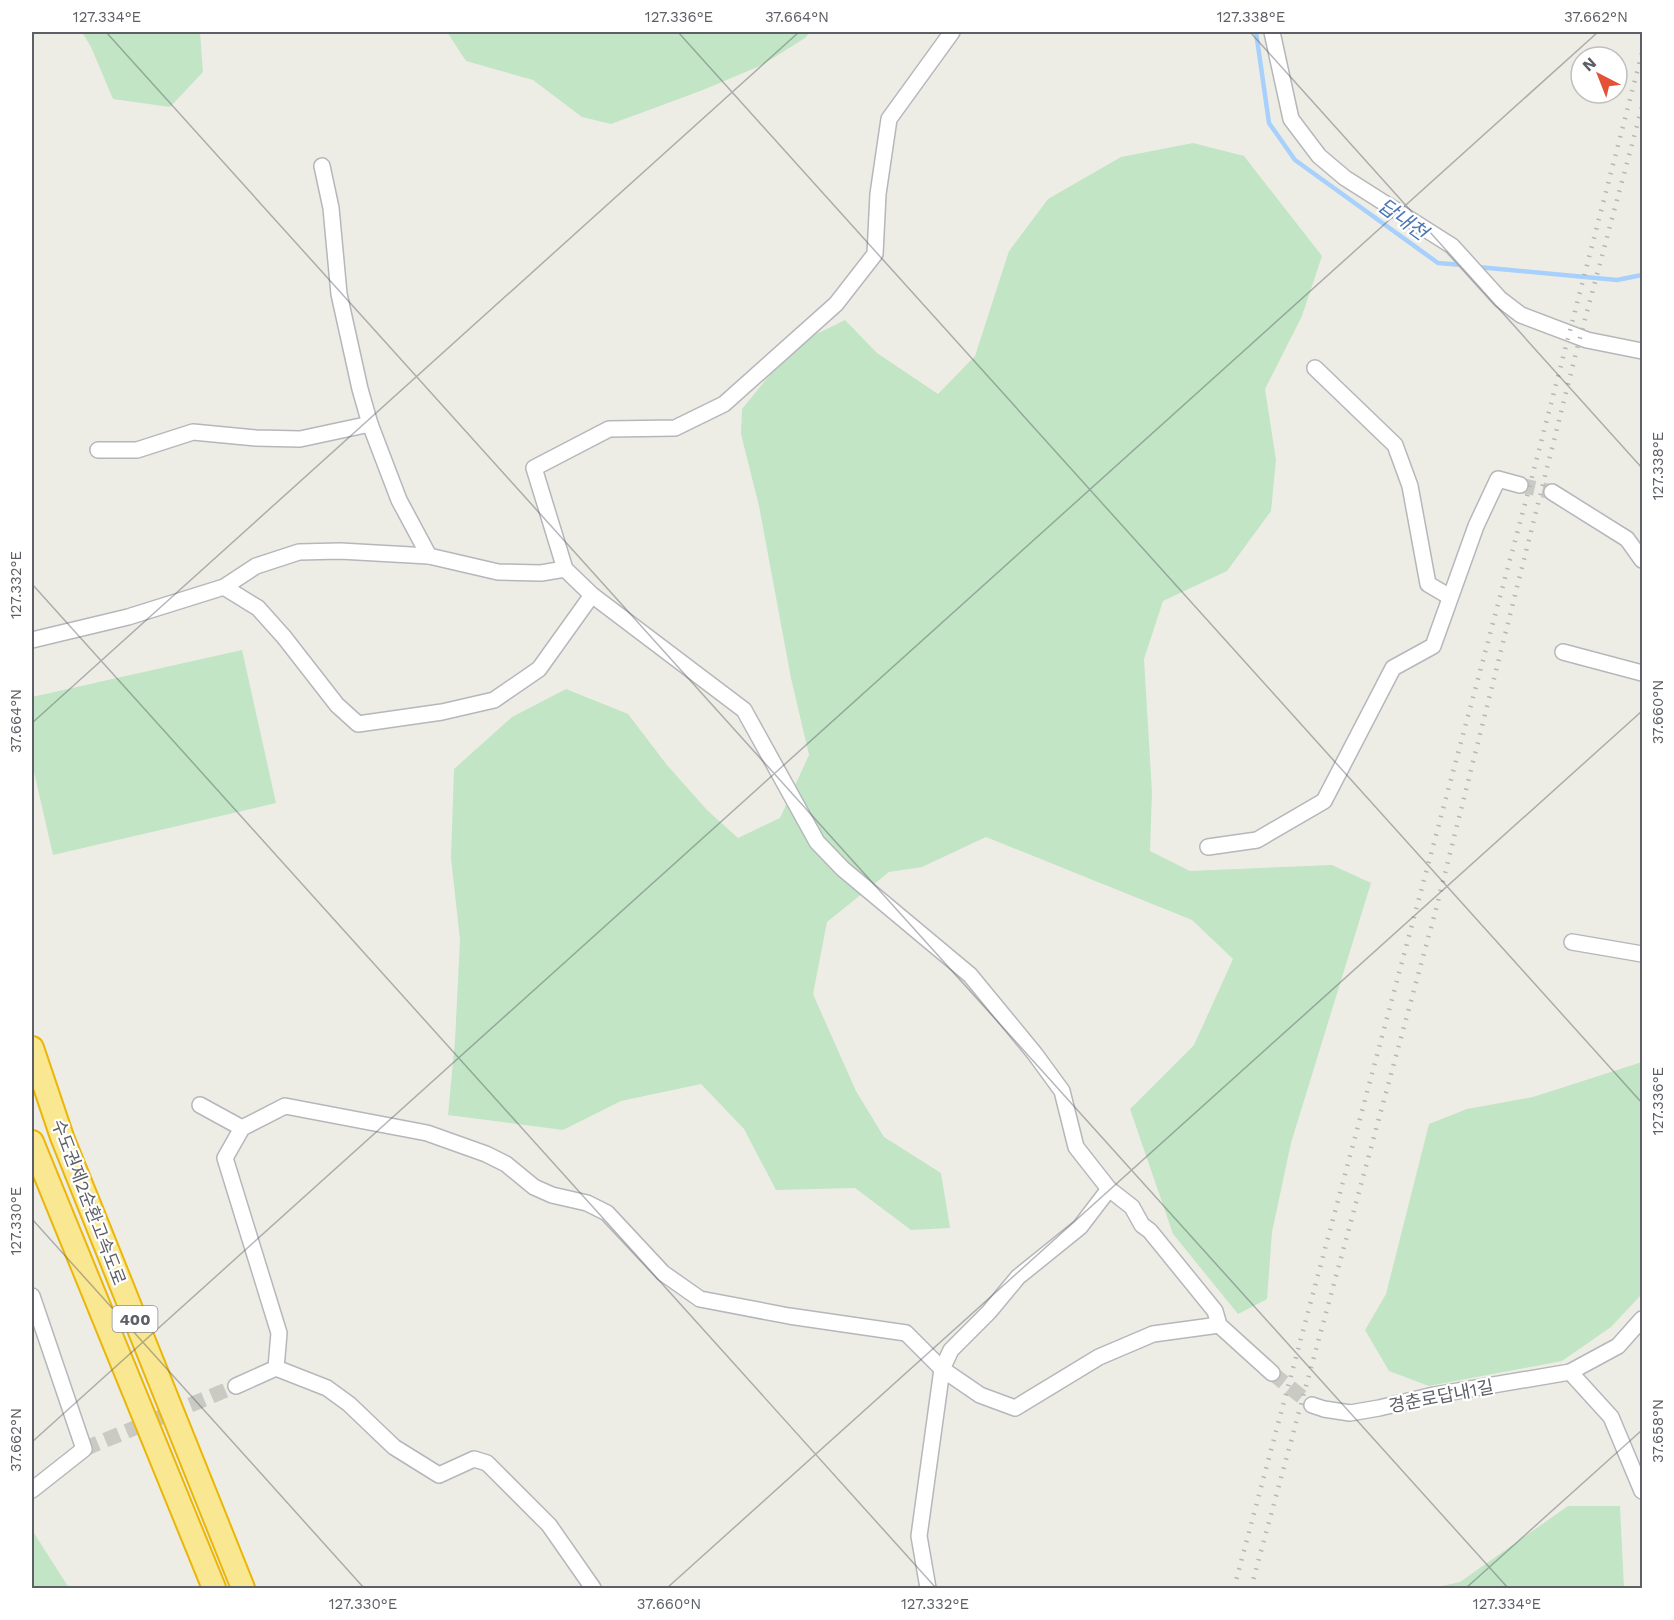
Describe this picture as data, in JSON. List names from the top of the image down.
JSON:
{
  "streets": {
    "highway": ["수도권제2순환고속도로", "400"],
    "street": ["경춘로답내1길"]
  },
  "water": ["답내천"],
  "north": "top left",
  "coordinates": [
    "127.334°E",
    "127.336°E",
    "37.664°N",
    "127.338°E",
    "37.662°N",
    "127.332°E",
    "37.660°N",
    "127.330°E",
    "37.658°N"
  ]
}
